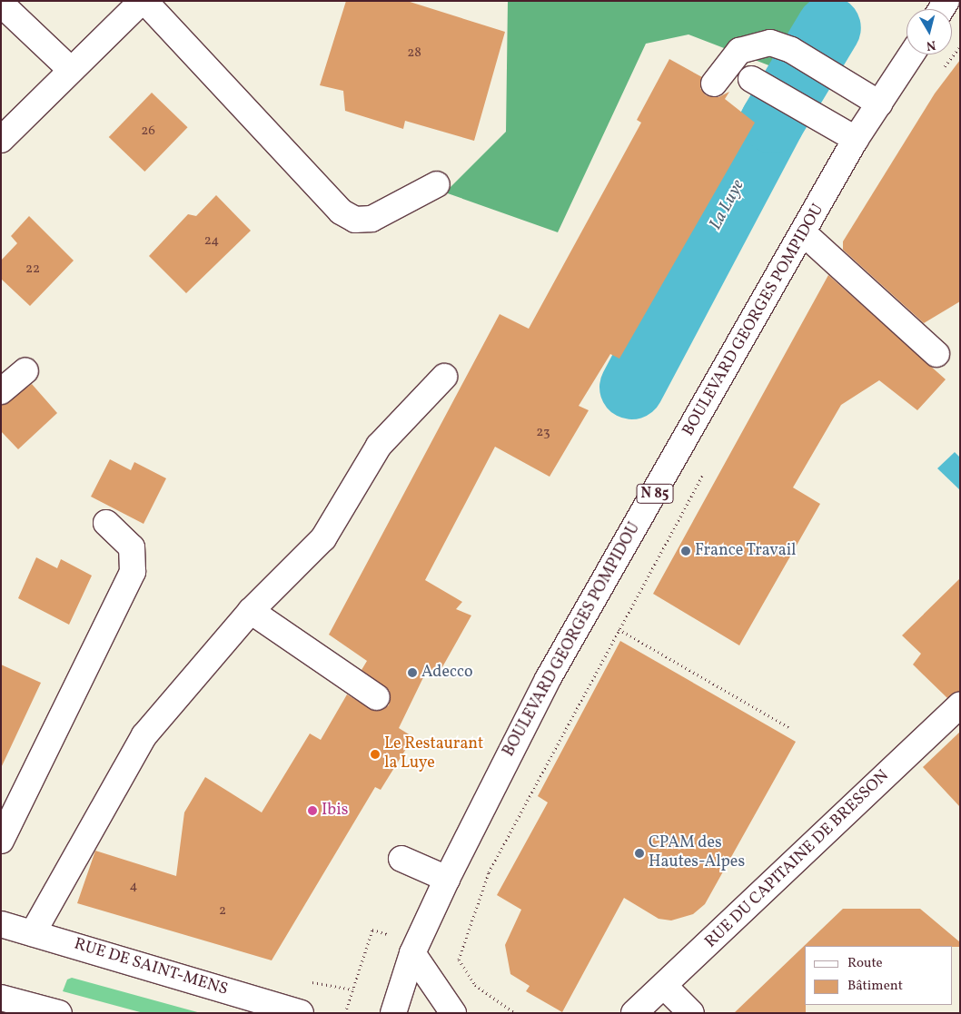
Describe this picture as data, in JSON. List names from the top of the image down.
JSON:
{
  "streets": {
    "street": [
      "BOULEVARD GEORGES POMPIDOU",
      "N 85",
      "RUE DU CAPITAINE DE BRESSON",
      "RUE DE SAINT-MENS"
    ]
  },
  "water": ["La Luye"],
  "places": [
    "France Travail",
    "Adecco",
    "Le Restaurant la Luye",
    "Ibis",
    "CPAM des Hautes-Alpes"
  ],
  "house_numbers": [
    "28",
    "26",
    "24",
    "22",
    "23",
    "4",
    "2"
  ],
  "legend": ["Route", "Bâtiment"],
  "north": "bottom"
}
